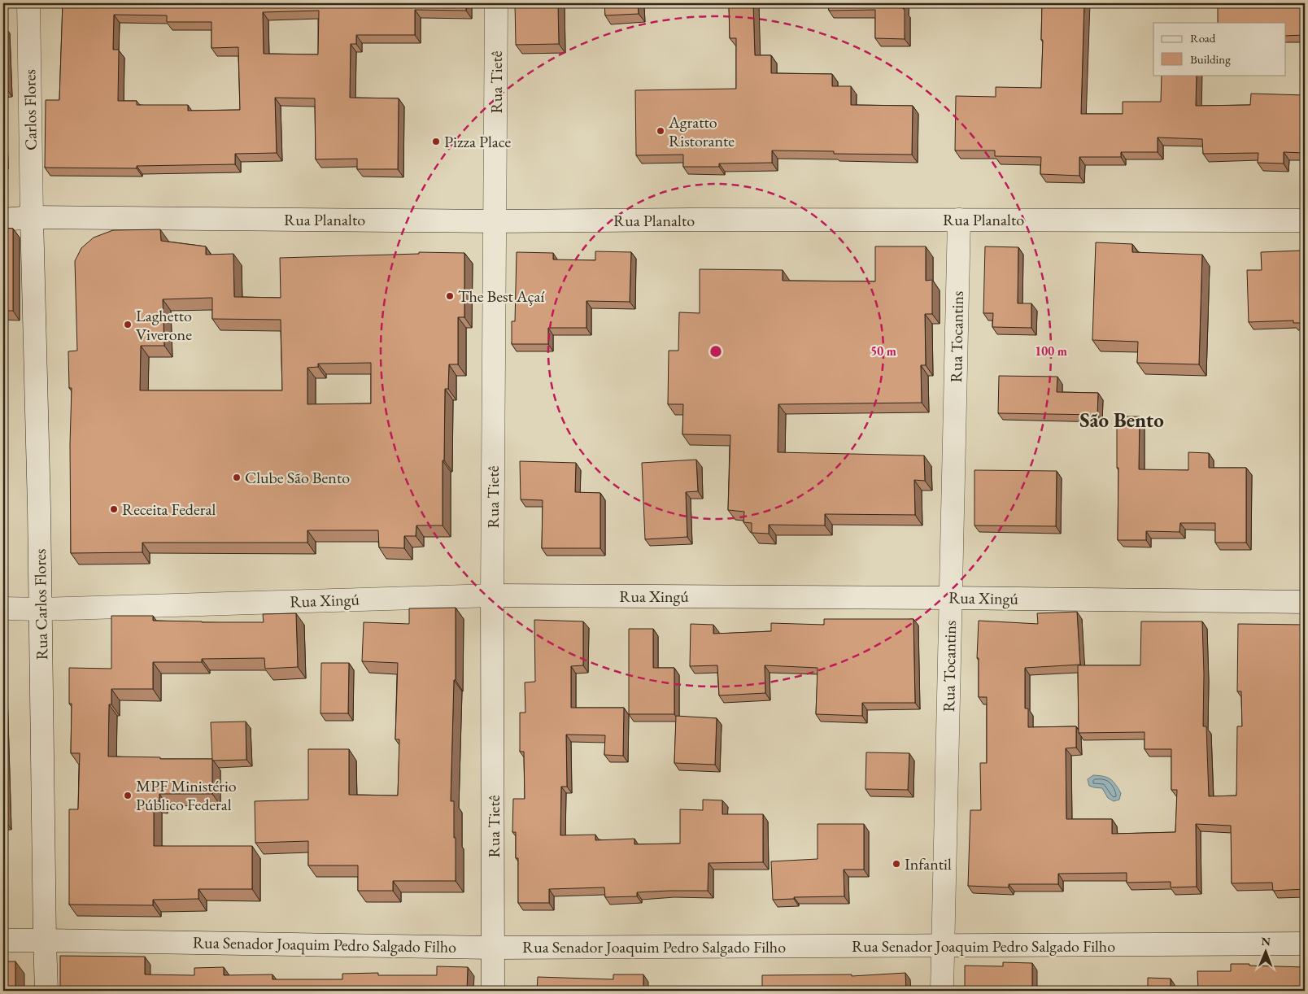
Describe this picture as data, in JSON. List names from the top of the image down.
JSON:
{
  "streets": {
    "street": [
      "Rua Tietê",
      "Carlos Flores",
      "Rua Planalto",
      "Rua Tocantins",
      "Rua Xingú",
      "Rua Carlos Flores",
      "Rua Senador Joaquim Pedro Salgado Filho"
    ]
  },
  "crossings": [
    ["Rua Tietê", "Rua Planalto"],
    ["Rua Tietê", "Rua Xingú"],
    ["Rua Tietê", "Rua Senador Joaquim Pedro Salgado Filho"],
    ["Carlos Flores", "Rua Planalto"],
    ["Carlos Flores", "Rua Carlos Flores"],
    ["Rua Planalto", "Rua Tocantins"],
    ["Rua Planalto", "Rua Carlos Flores"],
    ["Rua Tocantins", "Rua Xingú"],
    ["Rua Tocantins", "Rua Senador Joaquim Pedro Salgado Filho"],
    ["Rua Xingú", "Rua Carlos Flores"],
    ["Rua Carlos Flores", "Rua Senador Joaquim Pedro Salgado Filho"]
  ],
  "districts": ["São Bento"],
  "places": [
    "Agratto Ristorante",
    "Pizza Place",
    "The Best Açaí",
    "Laghetto Viverone",
    "Clube São Bento",
    "Receita Federal",
    "MPF Ministério Público Federal",
    "Infantil"
  ],
  "legend": ["Road", "Building"],
  "north": "top",
  "rings": ["50 m", "100 m"]
}
